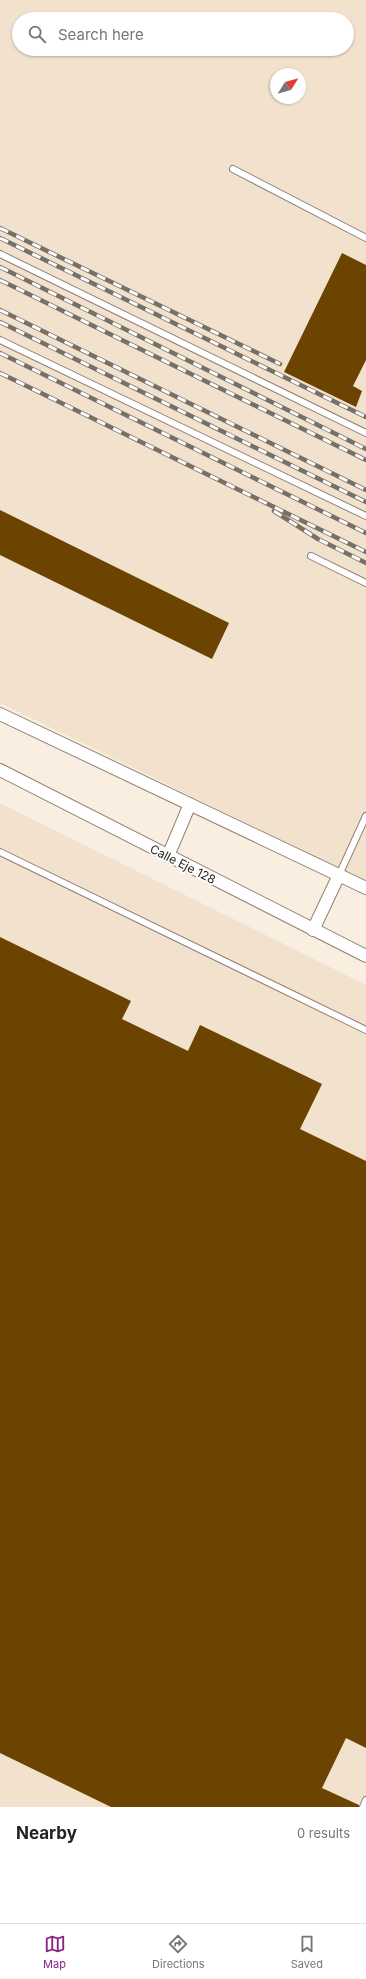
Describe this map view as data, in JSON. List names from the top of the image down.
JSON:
{
  "streets": {
    "street": ["Calle Eje 128"]
  },
  "north": "top right",
  "page": {
    "search": "Search here",
    "heading": ["Nearby", "0 results"],
    "nav": ["Map", "Directions", "Saved"]
  }
}
